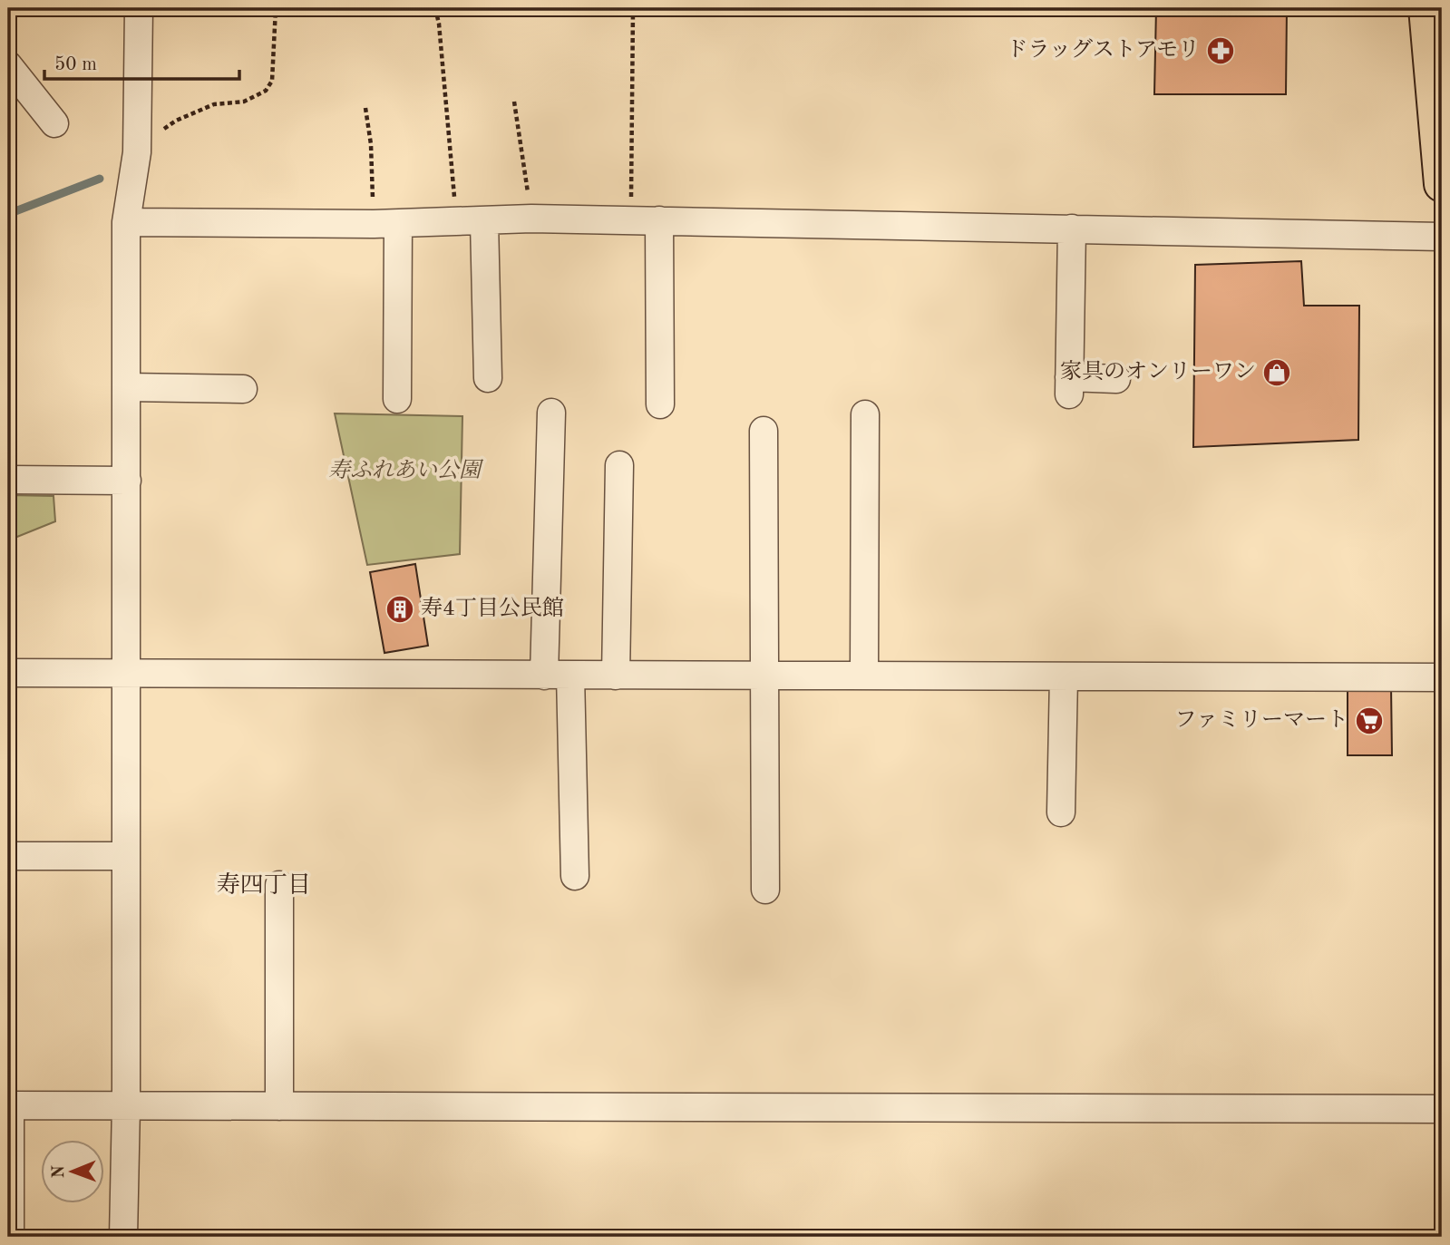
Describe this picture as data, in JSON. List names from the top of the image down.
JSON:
{
  "districts": ["寿四丁目"],
  "parks": ["寿ふれあい公園"],
  "places": {
    "pharmacy": ["ドラッグストアモリ"],
    "shop": ["家具のオンリーワン"],
    "building": ["寿4丁目公民館"],
    "supermarket": ["ファミリーマート"]
  },
  "scale_bar": "50 m",
  "north": "left"
}
